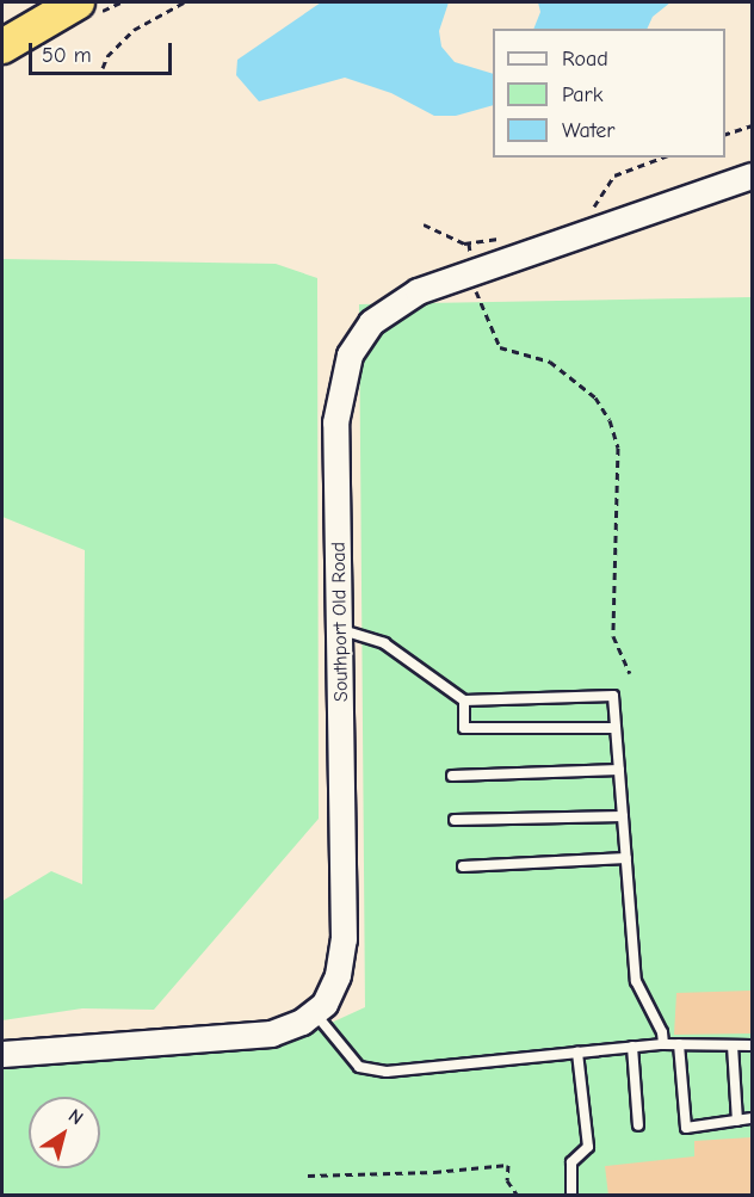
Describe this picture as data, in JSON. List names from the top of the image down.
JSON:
{
  "streets": {
    "street": ["Southport Old Road"]
  },
  "legend": ["Road", "Park", "Water"],
  "scale_bar": "50 m",
  "north": "top right"
}
